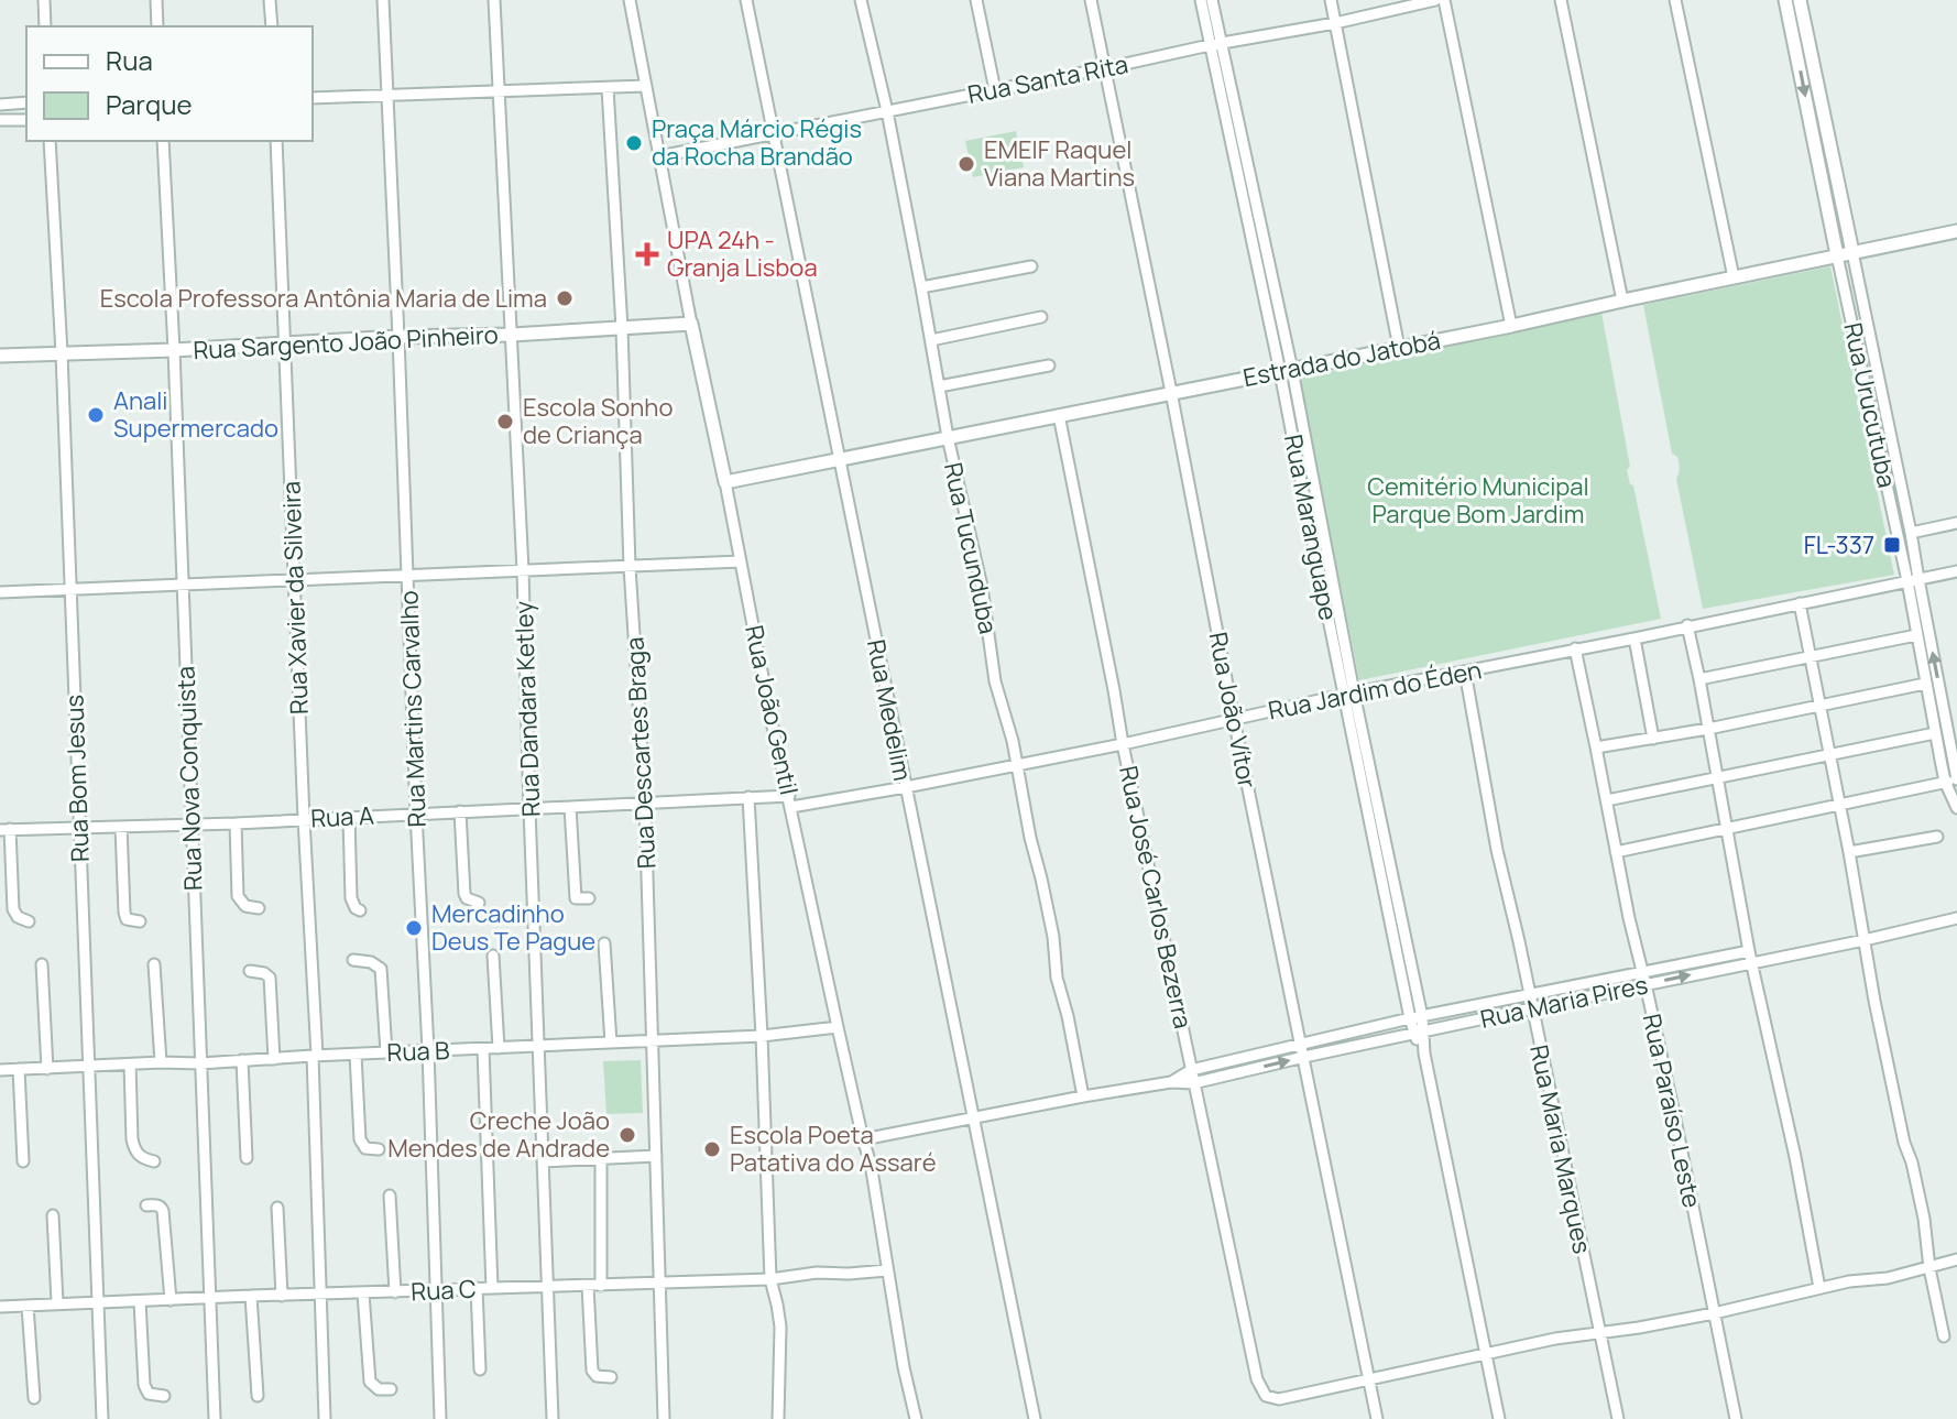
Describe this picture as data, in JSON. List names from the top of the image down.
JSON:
{
  "streets": {
    "street": [
      "Rua Santa Rita",
      "Rua Sargento João Pinheiro",
      "Estrada do Jatobá",
      "Rua Urucutuba",
      "Rua Maranguape",
      "Rua Tucunduba",
      "Rua Xavier da Silveira",
      "Rua Jardim do Éden",
      "Rua Martins Carvalho",
      "Rua Dandara Ketley",
      "Rua João Gentil",
      "Rua Medelim",
      "Rua João Vítor",
      "Rua Descartes Braga",
      "Rua Bom Jesus",
      "Rua Nova Conquista",
      "Rua A",
      "Rua José Carlos Bezerra",
      "Rua Maria Pires",
      "Rua B",
      "Rua Paraíso Leste",
      "Rua Maria Marques",
      "Rua C"
    ]
  },
  "crossings": [
    ["Rua Santa Rita", "Rua Maranguape"],
    ["Rua Santa Rita", "Rua Tucunduba"],
    ["Rua Santa Rita", "Rua João Gentil"],
    ["Rua Santa Rita", "Rua Medelim"],
    ["Rua Santa Rita", "Rua João Vítor"],
    ["Rua Sargento João Pinheiro", "Rua Xavier da Silveira"],
    ["Rua Sargento João Pinheiro", "Rua Martins Carvalho"],
    ["Rua Sargento João Pinheiro", "Rua Dandara Ketley"],
    ["Rua Sargento João Pinheiro", "Rua João Gentil"],
    ["Rua Sargento João Pinheiro", "Rua Descartes Braga"],
    ["Rua Sargento João Pinheiro", "Rua Bom Jesus"],
    ["Rua Sargento João Pinheiro", "Rua Nova Conquista"],
    ["Estrada do Jatobá", "Rua Urucutuba"],
    ["Estrada do Jatobá", "Rua Maranguape"],
    ["Estrada do Jatobá", "Rua Tucunduba"],
    ["Estrada do Jatobá", "Rua João Gentil"],
    ["Estrada do Jatobá", "Rua Medelim"],
    ["Estrada do Jatobá", "Rua João Vítor"],
    ["Estrada do Jatobá", "Rua José Carlos Bezerra"],
    ["Rua Urucutuba", "Rua Jardim do Éden"],
    ["Rua Maranguape", "Rua Jardim do Éden"],
    ["Rua Maranguape", "Rua Maria Pires"],
    ["Rua Tucunduba", "Rua Jardim do Éden"],
    ["Rua Tucunduba", "Rua Maria Pires"],
    ["Rua Xavier da Silveira", "Rua A"],
    ["Rua Xavier da Silveira", "Rua B"],
    ["Rua Xavier da Silveira", "Rua C"],
    ["Rua Jardim do Éden", "Rua João Gentil"],
    ["Rua Jardim do Éden", "Rua Medelim"],
    ["Rua Jardim do Éden", "Rua João Vítor"],
    ["Rua Jardim do Éden", "Rua A"],
    ["Rua Jardim do Éden", "Rua José Carlos Bezerra"],
    ["Rua Jardim do Éden", "Rua Paraíso Leste"],
    ["Rua Jardim do Éden", "Rua Maria Marques"],
    ["Rua Martins Carvalho", "Rua A"],
    ["Rua Martins Carvalho", "Rua B"],
    ["Rua Martins Carvalho", "Rua C"],
    ["Rua Dandara Ketley", "Rua A"],
    ["Rua Dandara Ketley", "Rua B"],
    ["Rua Dandara Ketley", "Rua C"],
    ["Rua João Gentil", "Rua A"],
    ["Rua João Gentil", "Rua Maria Pires"],
    ["Rua João Gentil", "Rua B"],
    ["Rua João Gentil", "Rua C"],
    ["Rua Medelim", "Rua Maria Pires"],
    ["Rua João Vítor", "Rua José Carlos Bezerra"],
    ["Rua João Vítor", "Rua Maria Pires"],
    ["Rua Descartes Braga", "Rua A"],
    ["Rua Descartes Braga", "Rua B"],
    ["Rua Descartes Braga", "Rua C"],
    ["Rua Bom Jesus", "Rua A"],
    ["Rua Bom Jesus", "Rua B"],
    ["Rua Bom Jesus", "Rua C"],
    ["Rua Nova Conquista", "Rua A"],
    ["Rua Nova Conquista", "Rua B"],
    ["Rua Nova Conquista", "Rua C"],
    ["Rua José Carlos Bezerra", "Rua Maria Pires"],
    ["Rua Maria Pires", "Rua Paraíso Leste"],
    ["Rua Maria Pires", "Rua Maria Marques"]
  ],
  "parks": ["Cemitério Municipal Parque Bom Jardim"],
  "places": {
    "other": [
      "Praça Márcio Régis da Rocha Brandão",
      "EMEIF Raquel Viana Martins",
      "Escola Professora Antônia Maria de Lima",
      "Anali Supermercado",
      "Escola Sonho de Criança",
      "Mercadinho Deus Te Pague",
      "Creche João Mendes de Andrade",
      "Escola Poeta Patativa do Assaré"
    ],
    "health": ["UPA 24h - Granja Lisboa"],
    "transit": ["FL-337"]
  },
  "legend": ["Rua", "Parque"]
}
